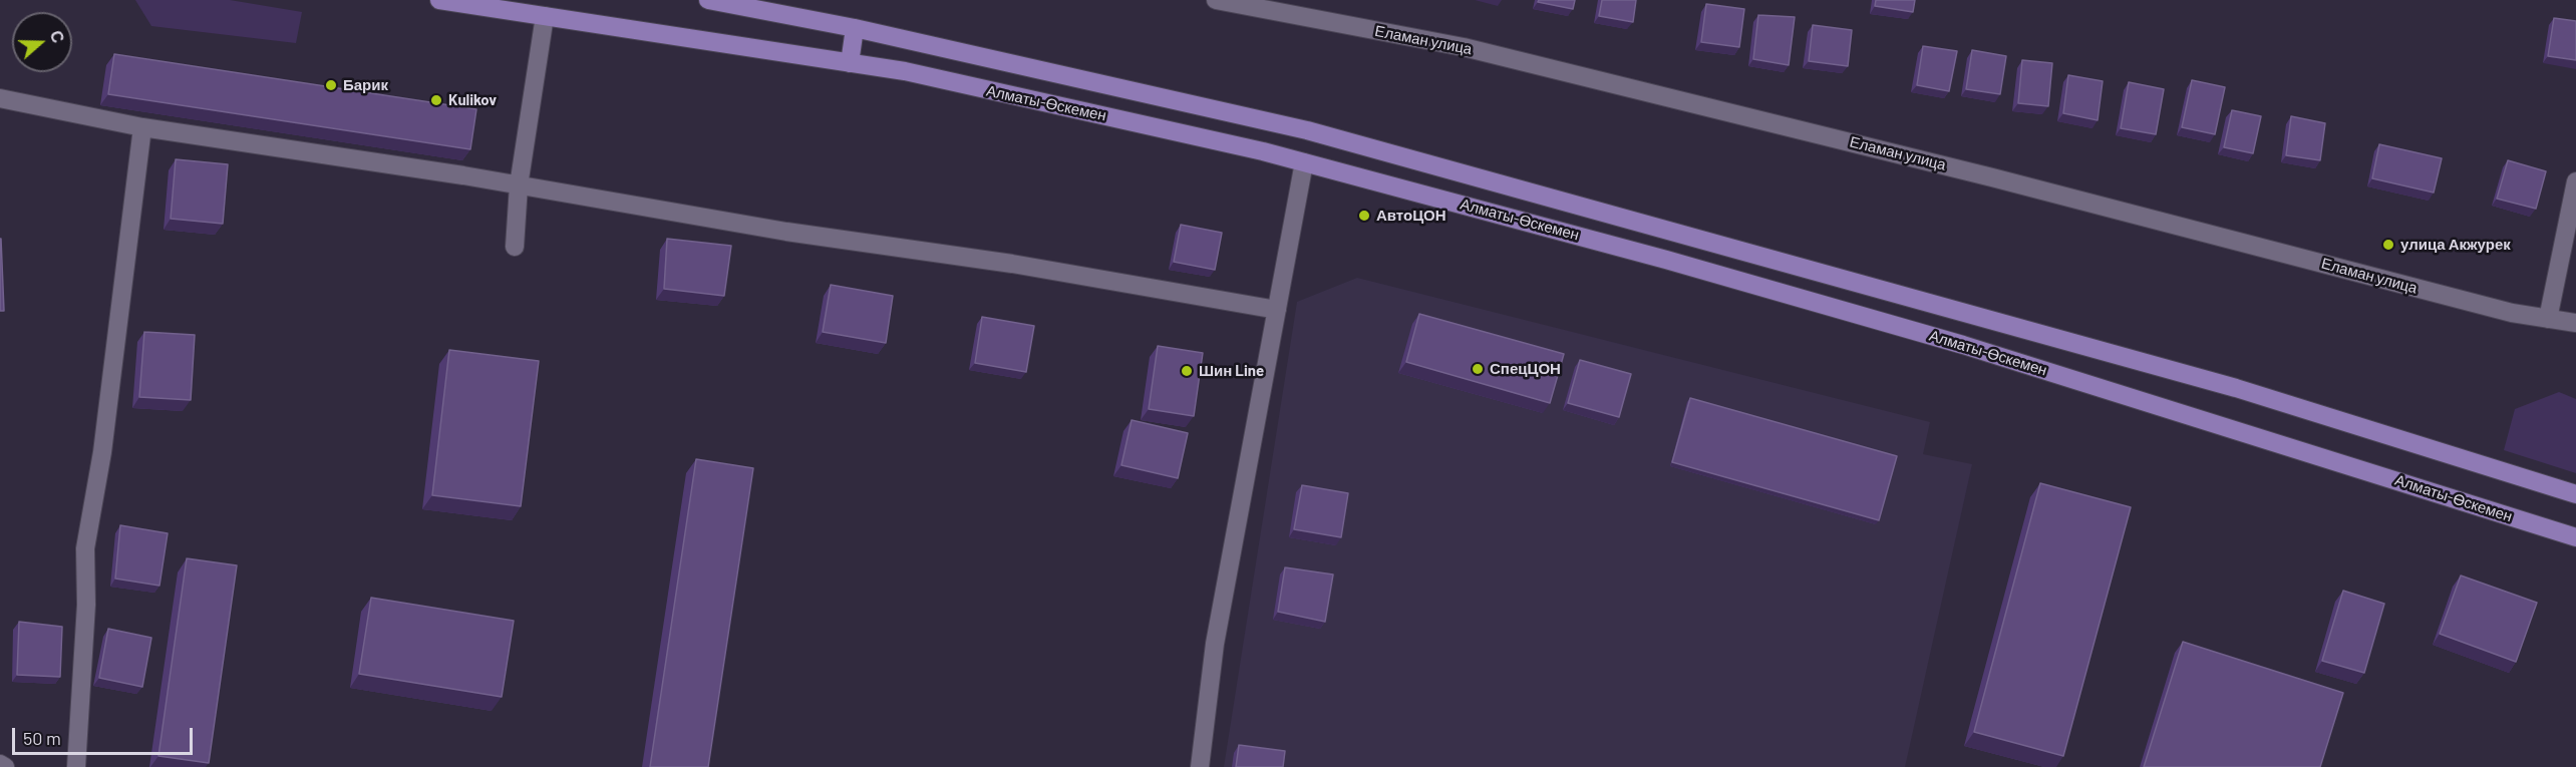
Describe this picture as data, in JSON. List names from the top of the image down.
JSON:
{
  "streets": {
    "main road": ["Алматы-Өскемен"],
    "street": ["Еламан улица"]
  },
  "places": [
    "Барик",
    "Kulikov",
    "АвтоЦОН",
    "улица Акжурек",
    "СпецЦОН",
    "Шин Line"
  ],
  "scale_bar": "50 m",
  "north": "right"
}
